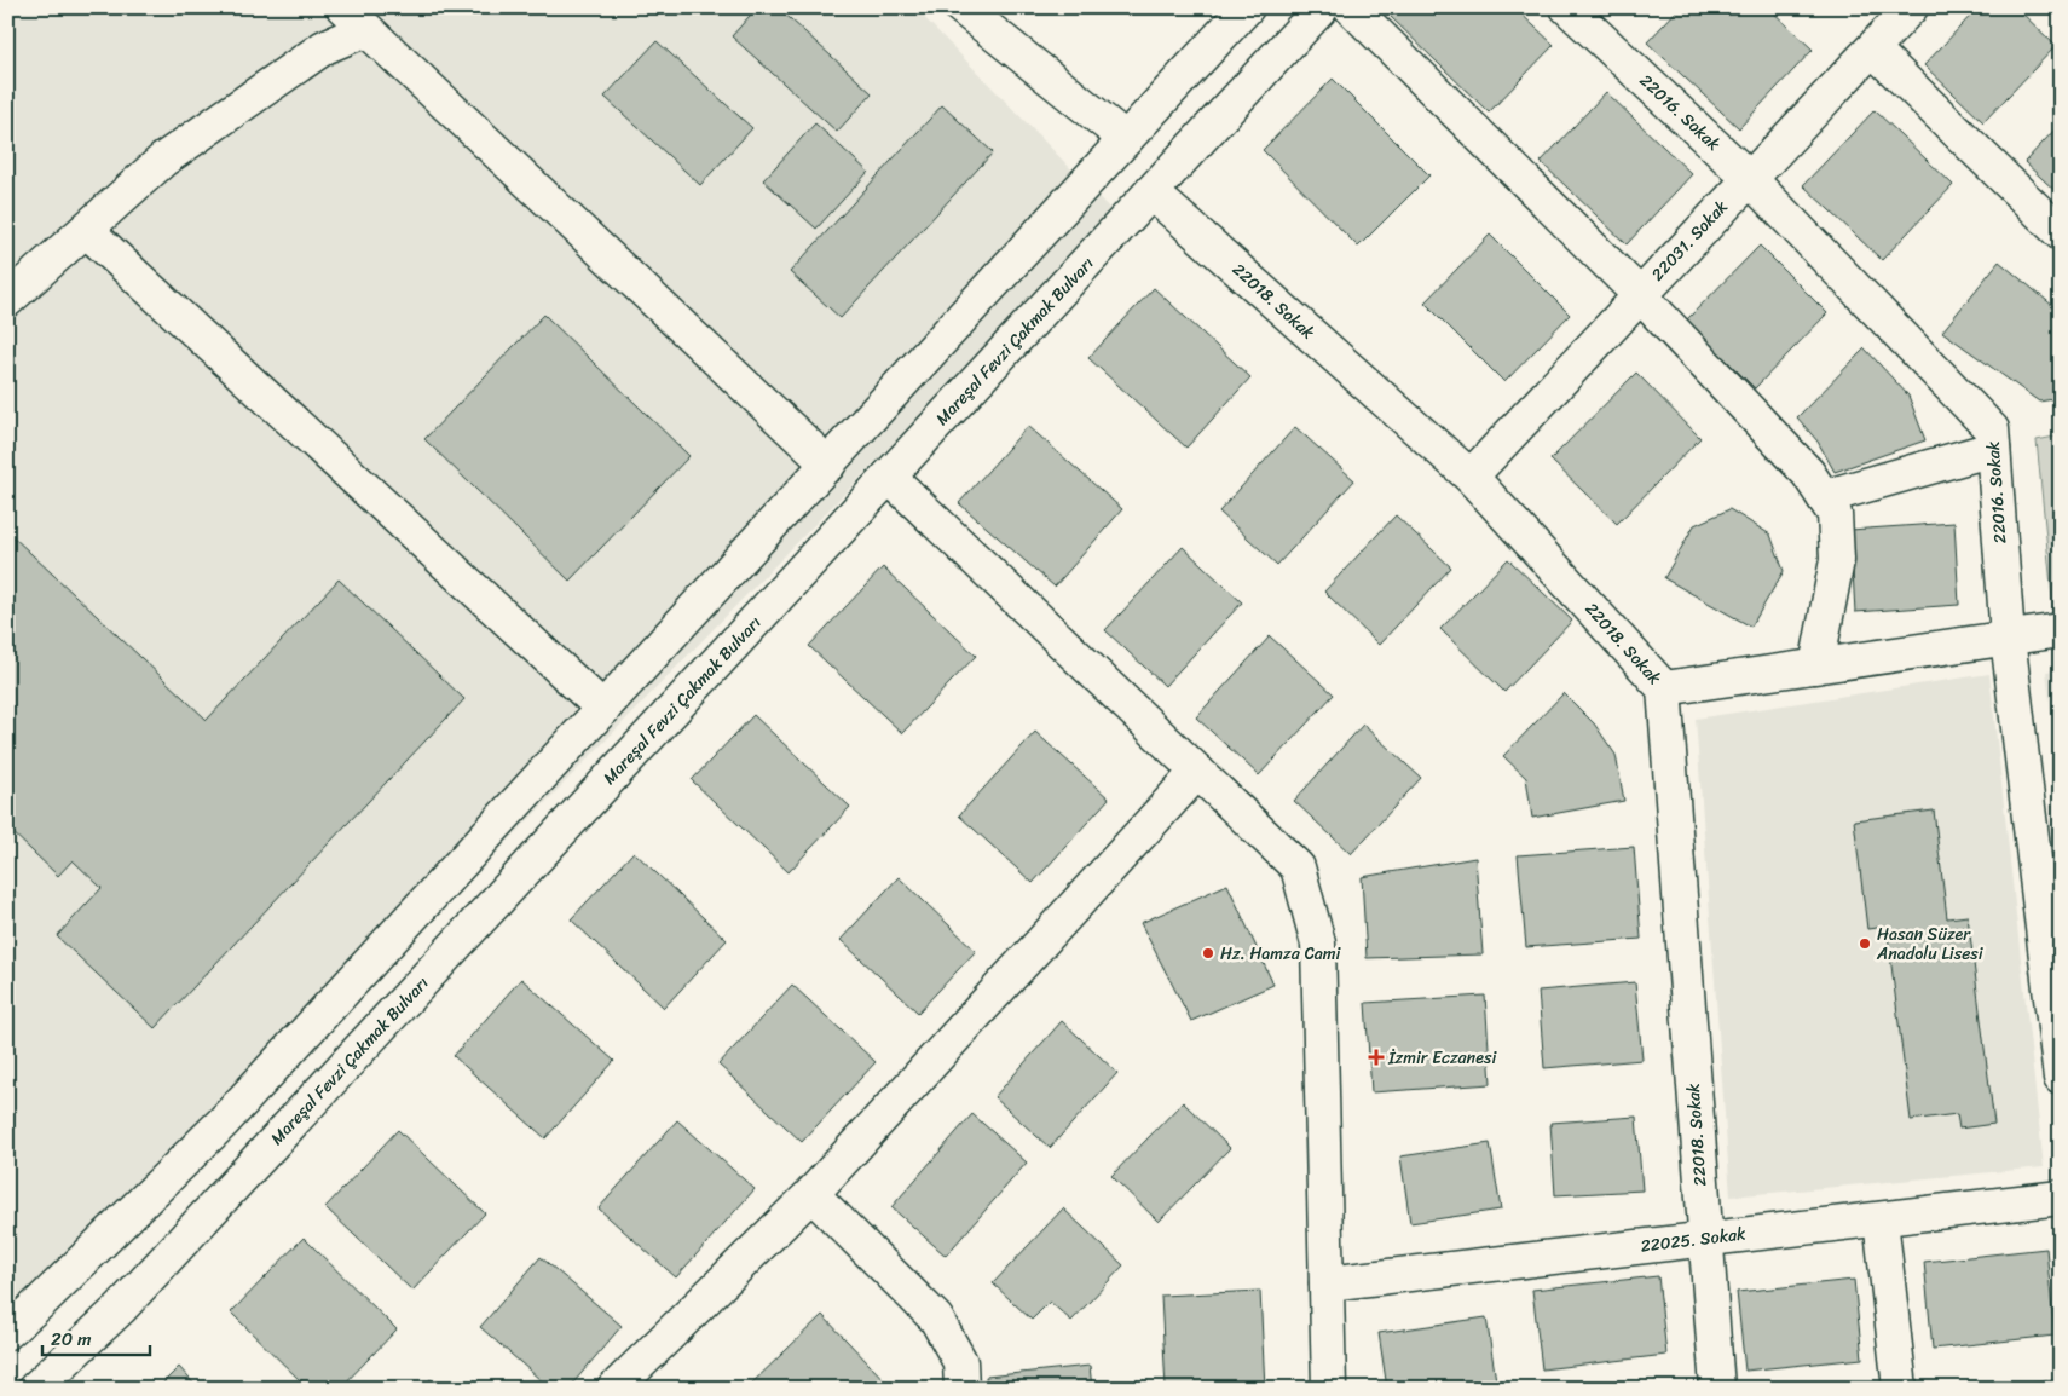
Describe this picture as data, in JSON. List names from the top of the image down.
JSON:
{
  "streets": {
    "street": [
      "22016. Sokak",
      "22031. Sokak",
      "22018. Sokak",
      "Mareşal Fevzi Çakmak Bulvarı",
      "22025. Sokak"
    ]
  },
  "crossings": [
    ["22016. Sokak", "22031. Sokak"],
    ["22031. Sokak", "22018. Sokak"],
    ["22018. Sokak", "Mareşal Fevzi Çakmak Bulvarı"],
    ["22018. Sokak", "22025. Sokak"]
  ],
  "places": {
    "other": ["Hasan Süzer Anadolu Lisesi", "Hz. Hamza Cami"],
    "health": ["İzmir Eczanesi"]
  },
  "scale_bar": "20 m"
}
